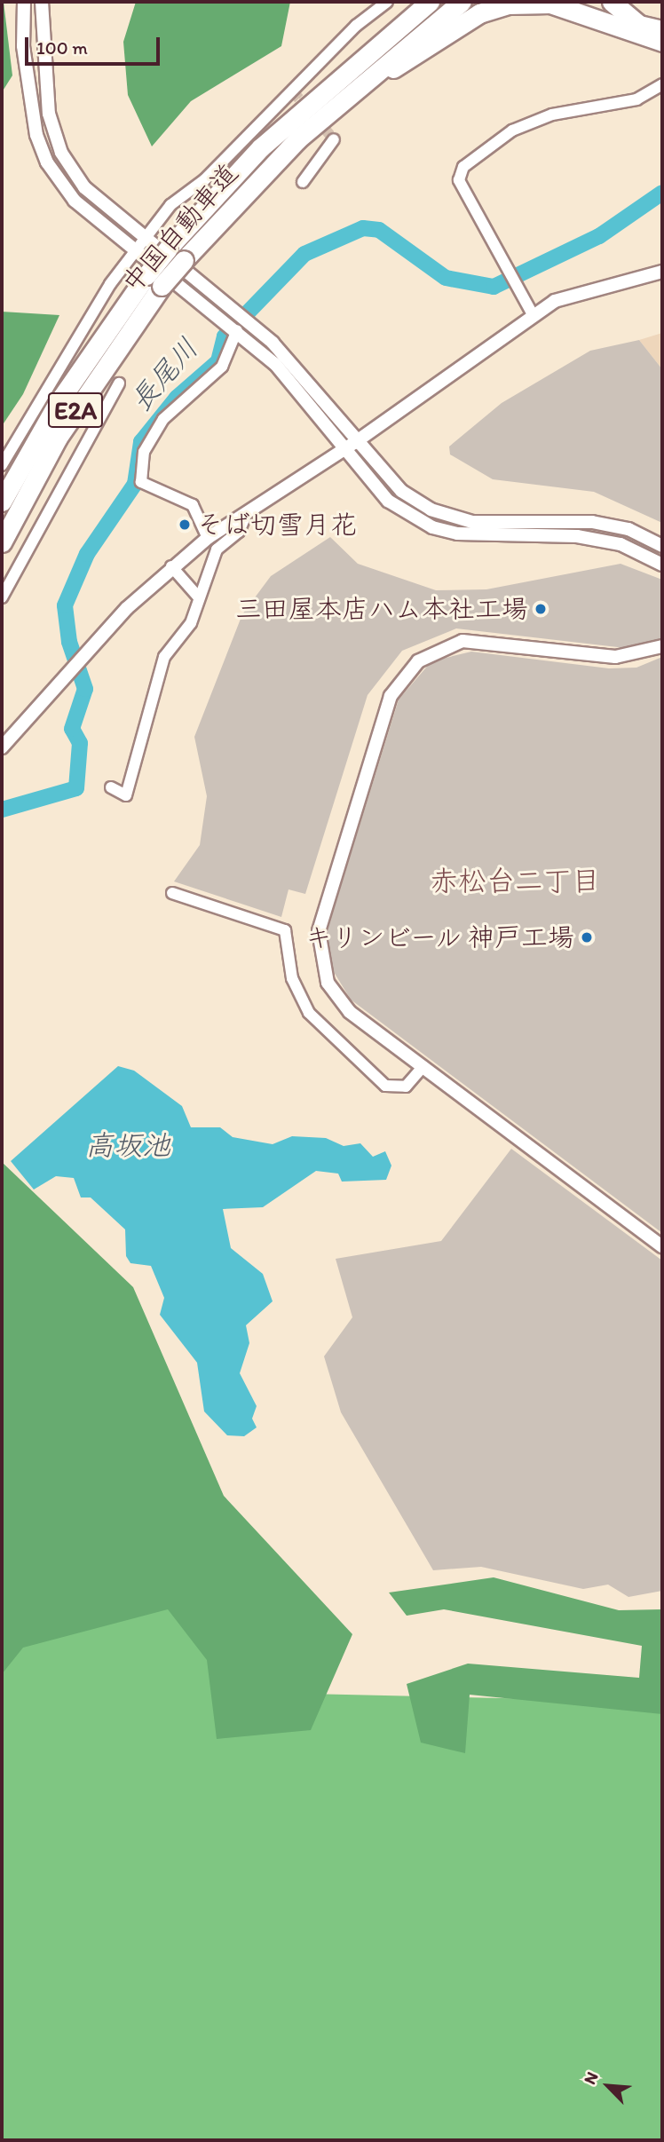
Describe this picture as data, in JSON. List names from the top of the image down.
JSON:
{
  "streets": {
    "highway": ["中国自動車道", "E2A"]
  },
  "districts": ["赤松台二丁目"],
  "water": ["長尾川", "高坂池"],
  "places": ["そば切雪月花", "三田屋本店ハム本社工場", "キリンビール 神戸工場"],
  "scale_bar": "100 m",
  "north": "top left"
}
